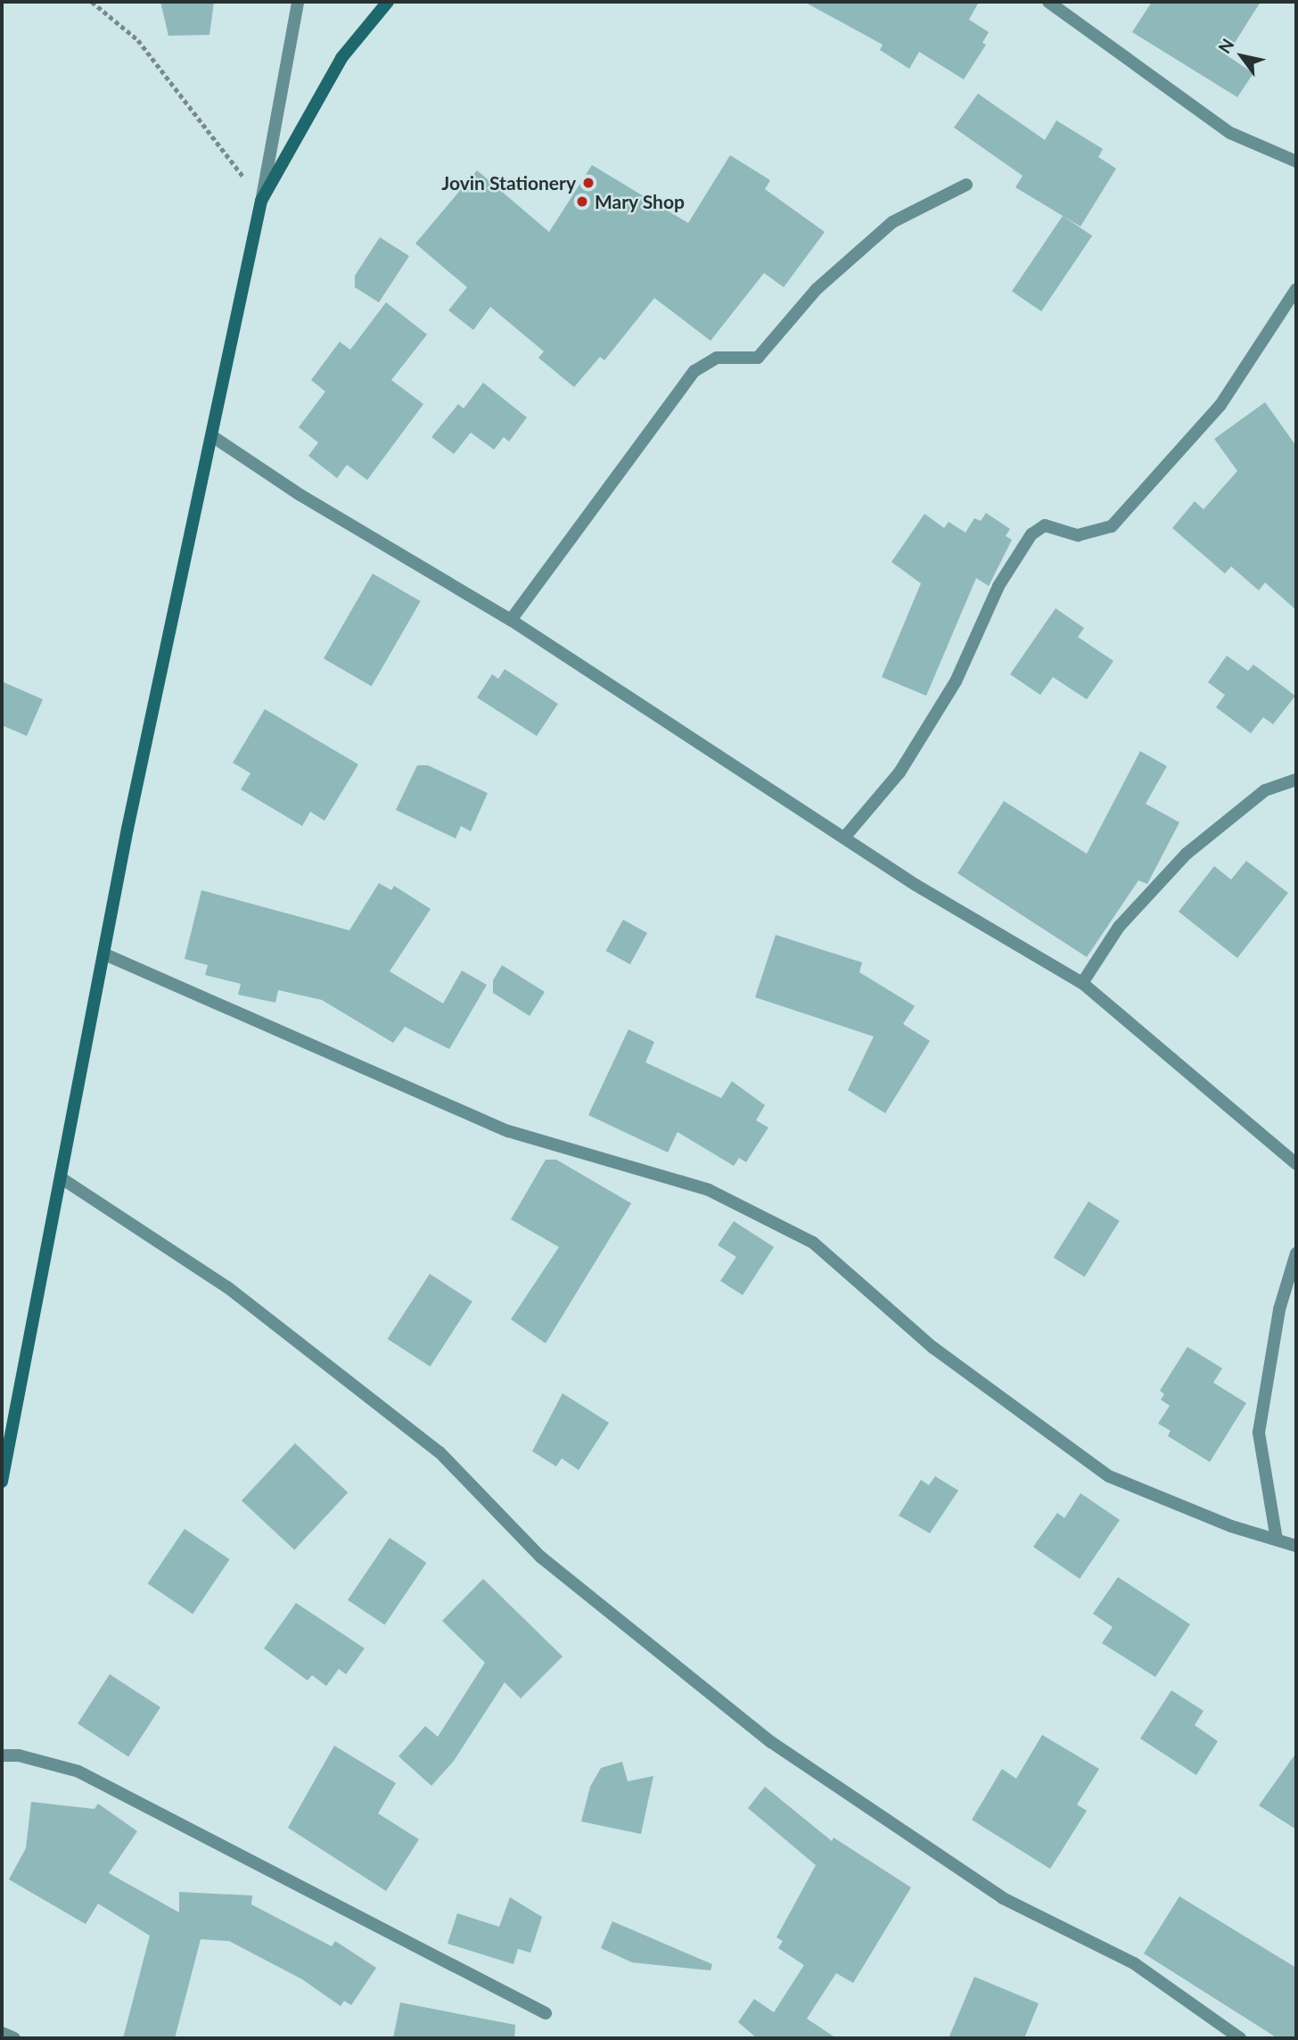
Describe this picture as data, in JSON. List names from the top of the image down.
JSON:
{
  "places": ["Jovin Stationery", "Mary Shop"],
  "north": "top left"
}
